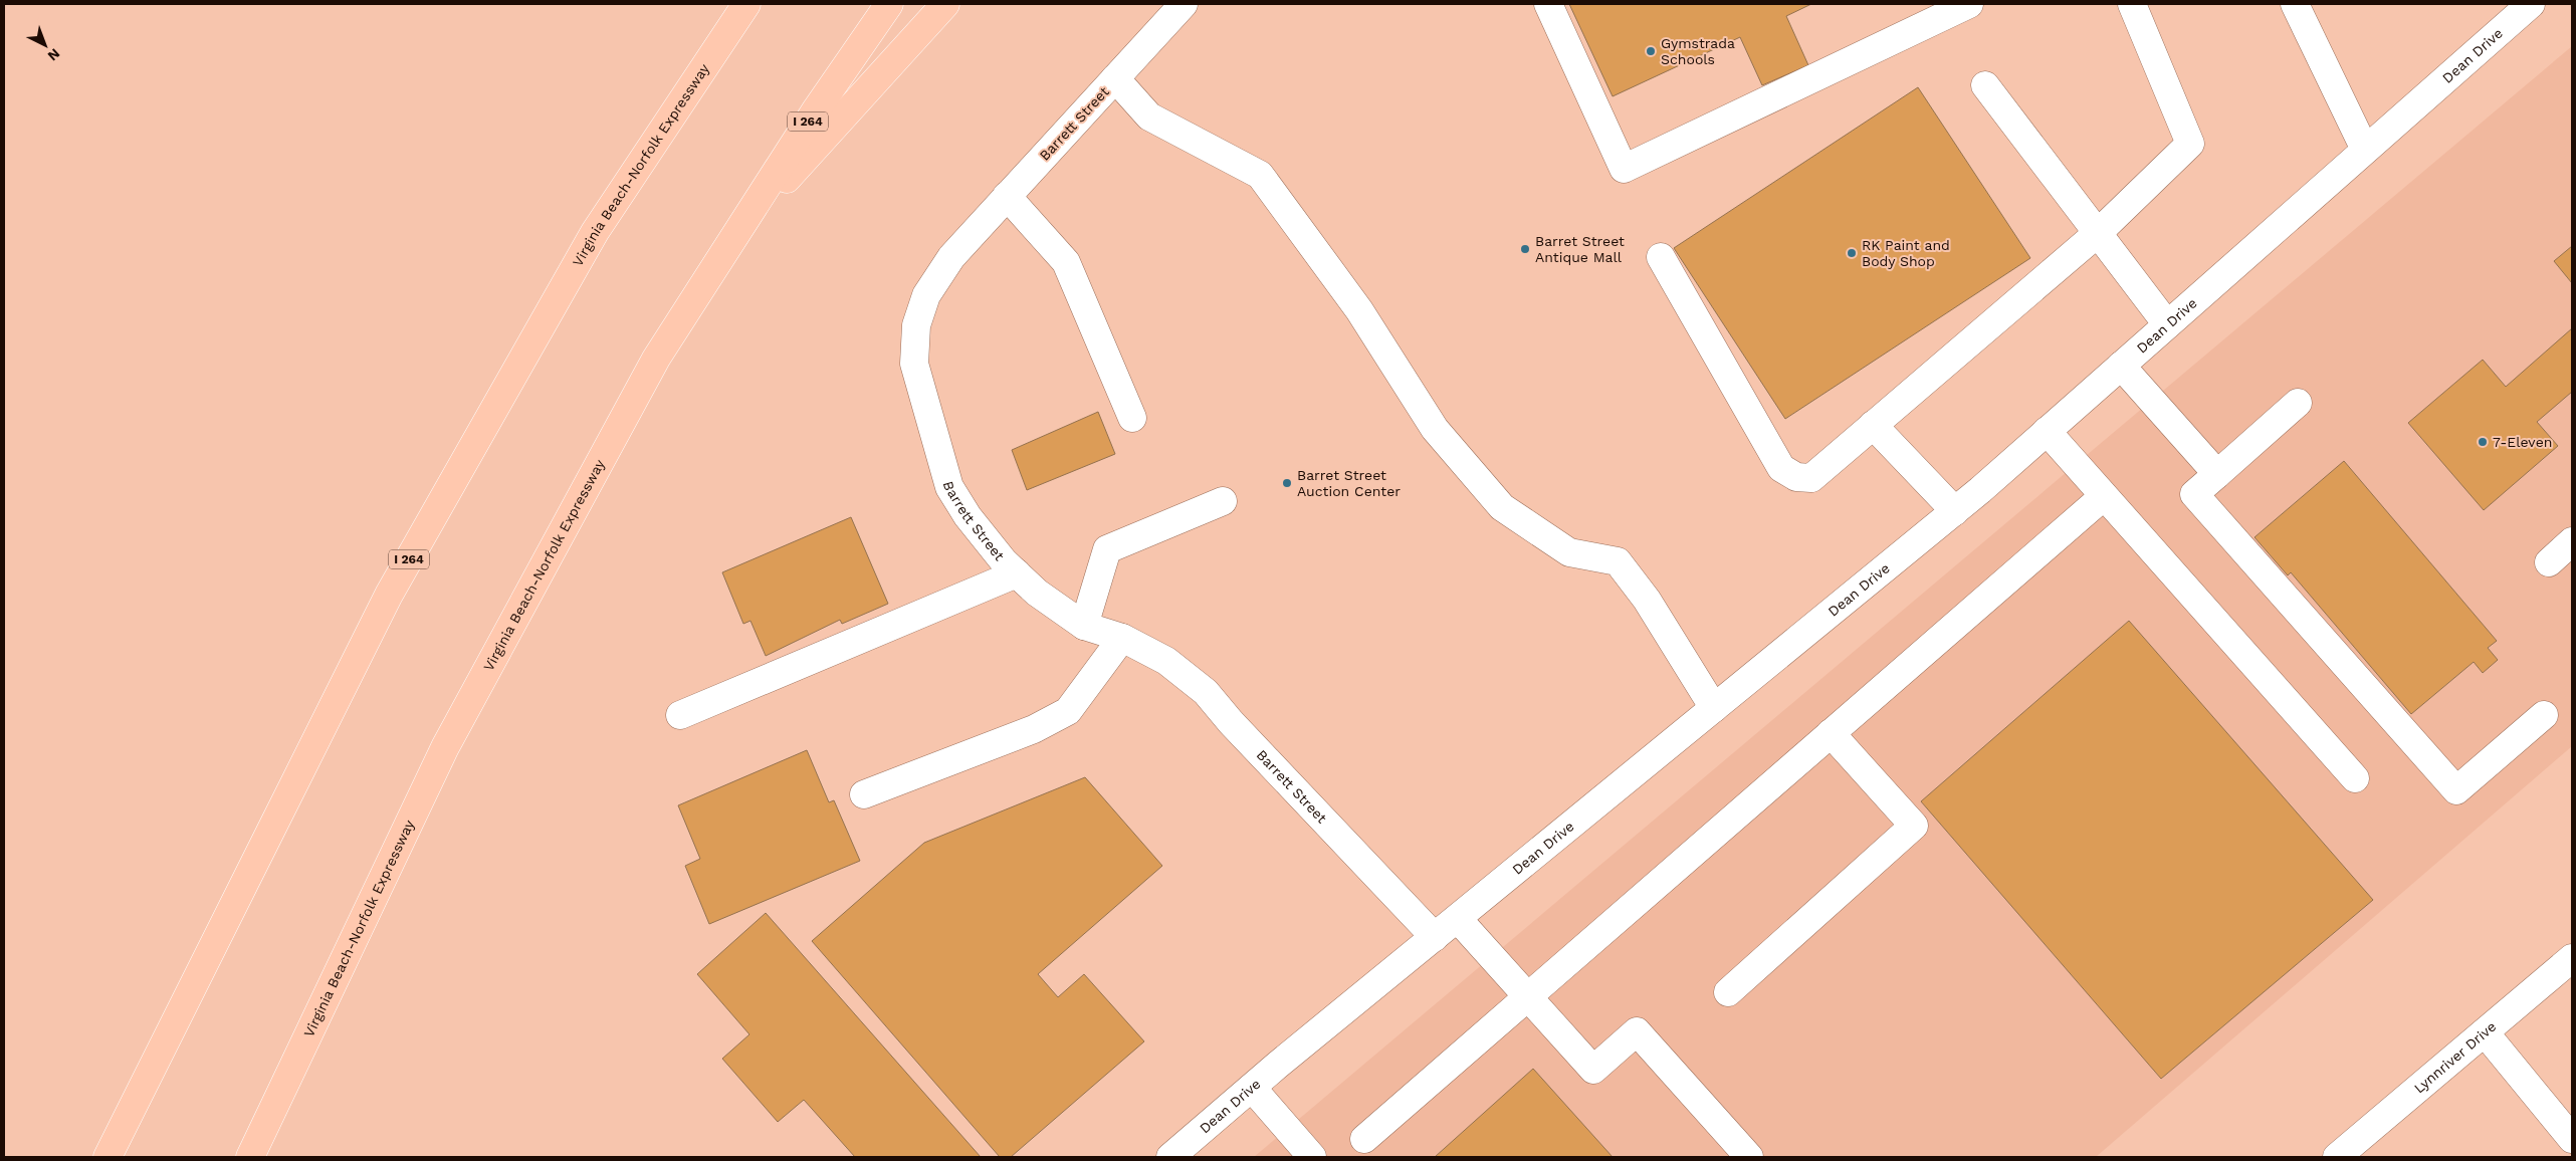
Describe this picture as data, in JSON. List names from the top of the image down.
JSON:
{
  "streets": {
    "highway": ["I 264", "Virginia Beach-Norfolk Expressway"],
    "street": ["Dean Drive", "Barrett Street", "Lynnriver Drive"]
  },
  "crossings": [
    ["Dean Drive", "Barrett Street"]
  ],
  "places": [
    "Gymstrada Schools",
    "Barret Street Antique Mall",
    "RK Paint and Body Shop",
    "7-Eleven",
    "Barret Street Auction Center"
  ],
  "north": "bottom right"
}
